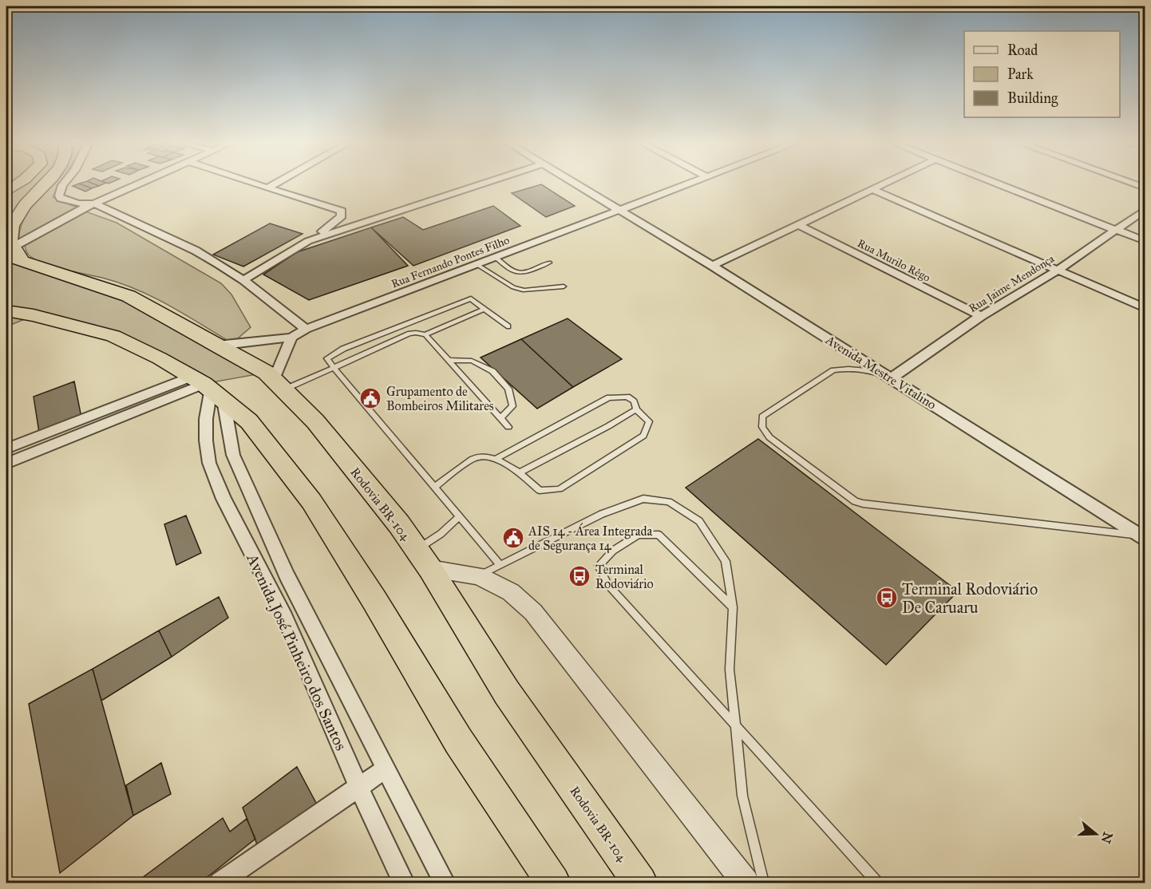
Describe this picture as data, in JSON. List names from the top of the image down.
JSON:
{
  "streets": {
    "highway": ["Rodovia BR-104"],
    "street": [
      "Rua Murilo Rêgo",
      "Rua Fernando Pontes Filho",
      "Rua Jaime Mendonça",
      "Avenida Mestre Vitalino",
      "Avenida José Pinheiro dos Santos"
    ]
  },
  "crossings": [
    ["Rua Murilo Rêgo", "Rua Jaime Mendonça"],
    ["Rua Fernando Pontes Filho", "Avenida Mestre Vitalino"],
    ["Rua Jaime Mendonça", "Avenida Mestre Vitalino"]
  ],
  "places": {
    "public building": ["Grupamento de Bombeiros Militares", "AIS 14 - Área Integrada de Segurança 14"],
    "bus stop": ["Terminal Rodoviário", "Terminal Rodoviário De Caruaru"]
  },
  "legend": ["Road", "Park", "Building"],
  "north": "right"
}
